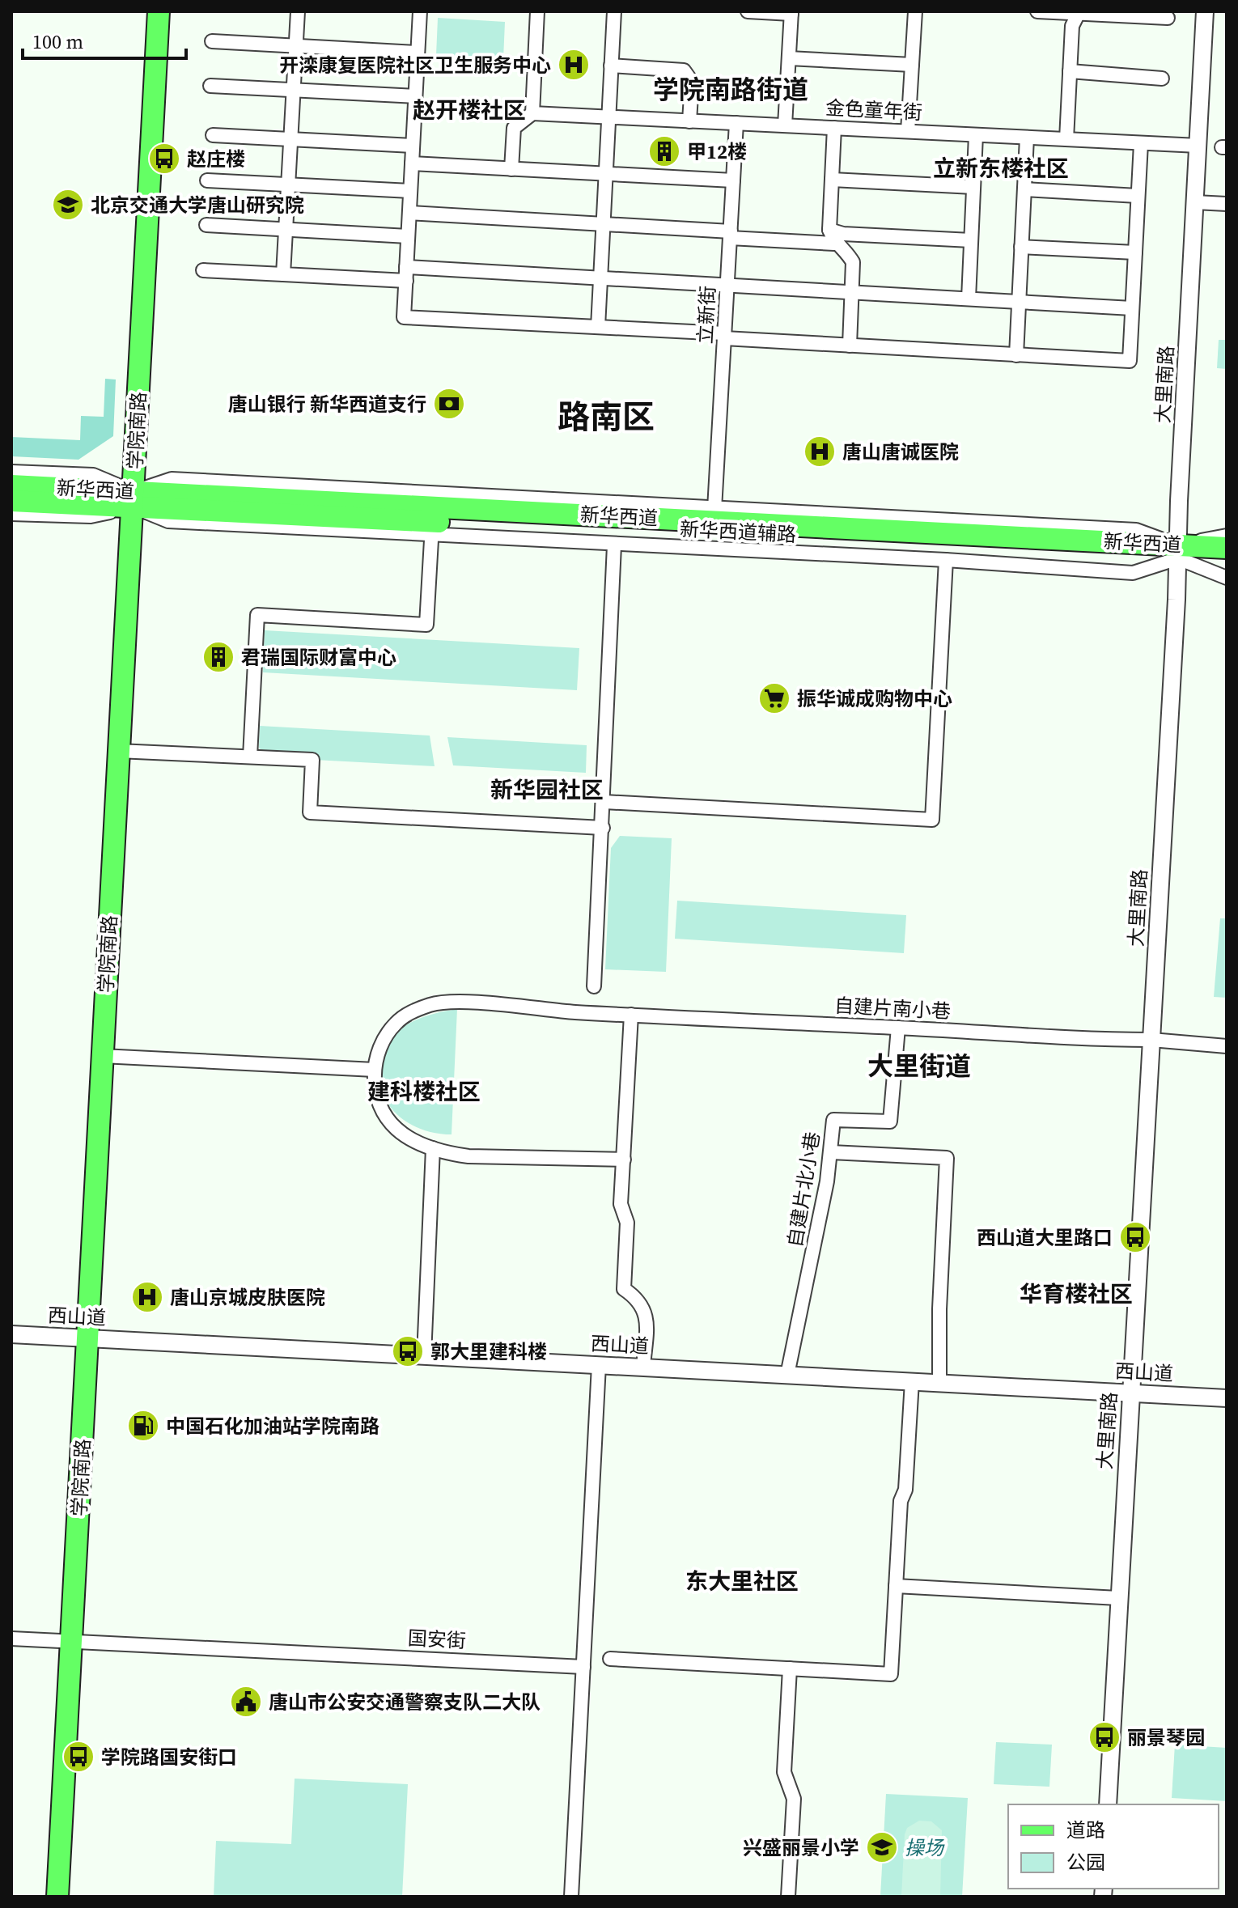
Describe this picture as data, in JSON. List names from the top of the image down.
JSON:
{
  "streets": {
    "main road": ["学院南路", "新华西道"],
    "street": [
      "金色童年街",
      "立新街",
      "大里南路",
      "新华西道辅路",
      "自建片南小巷",
      "自建片北小巷",
      "西山道",
      "国安街"
    ]
  },
  "crossings": [
    ["金色童年街", "立新街"],
    ["金色童年街", "大里南路"],
    ["立新街", "新华西道辅路"],
    ["大里南路", "新华西道"],
    ["大里南路", "新华西道辅路"],
    ["大里南路", "自建片南小巷"],
    ["大里南路", "西山道"],
    ["学院南路", "新华西道"],
    ["学院南路", "新华西道辅路"],
    ["学院南路", "西山道"],
    ["学院南路", "国安街"],
    ["新华西道", "新华西道辅路"],
    ["自建片南小巷", "自建片北小巷"],
    ["自建片北小巷", "西山道"]
  ],
  "districts": [
    "学院南路街道",
    "赵开楼社区",
    "立新东楼社区",
    "路南区",
    "新华园社区",
    "大里街道",
    "建科楼社区",
    "华育楼社区",
    "东大里社区"
  ],
  "parks": ["操场"],
  "places": {
    "hospital": ["开滦康复医院社区卫生服务中心", "唐山唐诚医院", "唐山京城皮肤医院"],
    "building": ["甲12楼", "君瑞国际财富中心"],
    "bus stop": [
      "赵庄楼",
      "西山道大里路口",
      "郭大里建科楼",
      "丽景琴园",
      "学院路国安街口"
    ],
    "school or university": ["北京交通大学唐山研究院", "兴盛丽景小学"],
    "bank": ["唐山银行 新华西道支行"],
    "supermarket": ["振华诚成购物中心"],
    "fuel station": ["中国石化加油站学院南路"],
    "public building": ["唐山市公安交通警察支队二大队"]
  },
  "legend": ["道路", "公园"],
  "scale_bar": "100 m"
}
